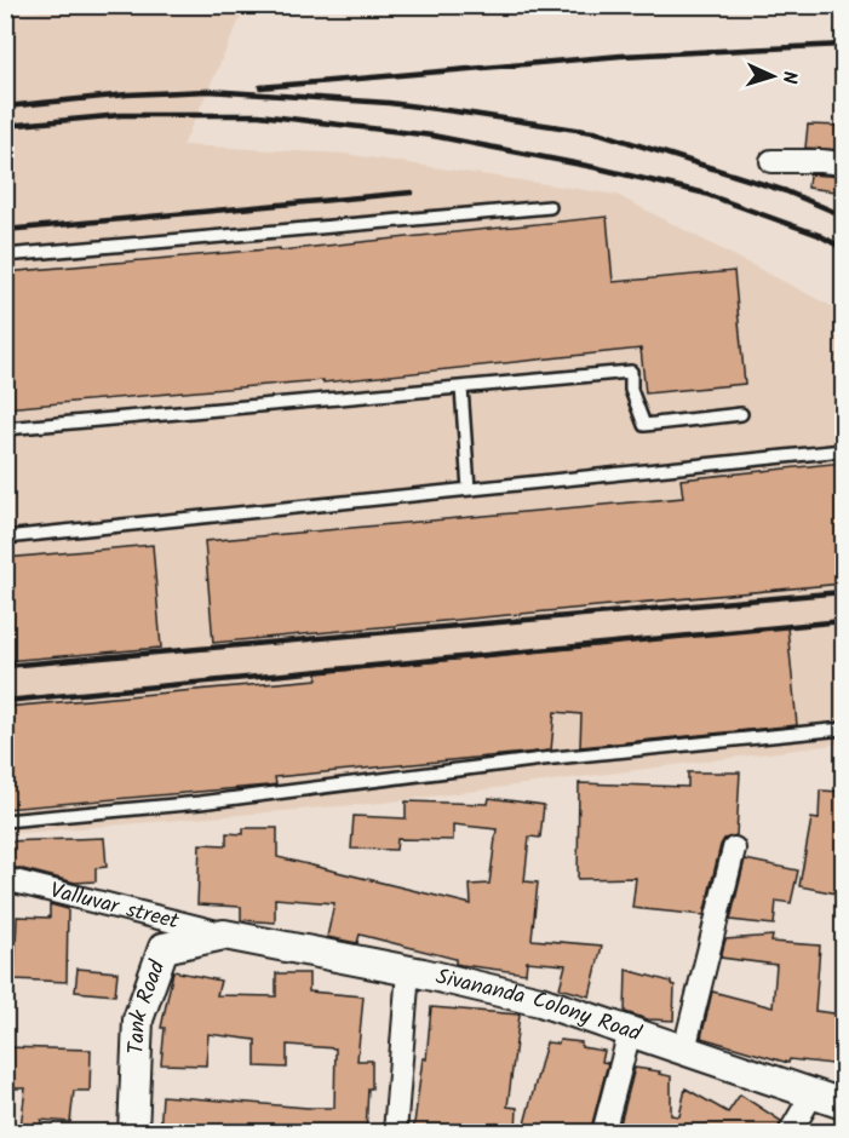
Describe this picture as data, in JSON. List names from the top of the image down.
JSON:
{
  "streets": {
    "main road": ["Sivananda Colony Road", "Tank Road"],
    "street": ["Valluvar street"]
  },
  "crossings": [
    ["Valluvar street", "Sivananda Colony Road"],
    ["Valluvar street", "Tank Road"],
    ["Sivananda Colony Road", "Tank Road"]
  ],
  "north": "right"
}
